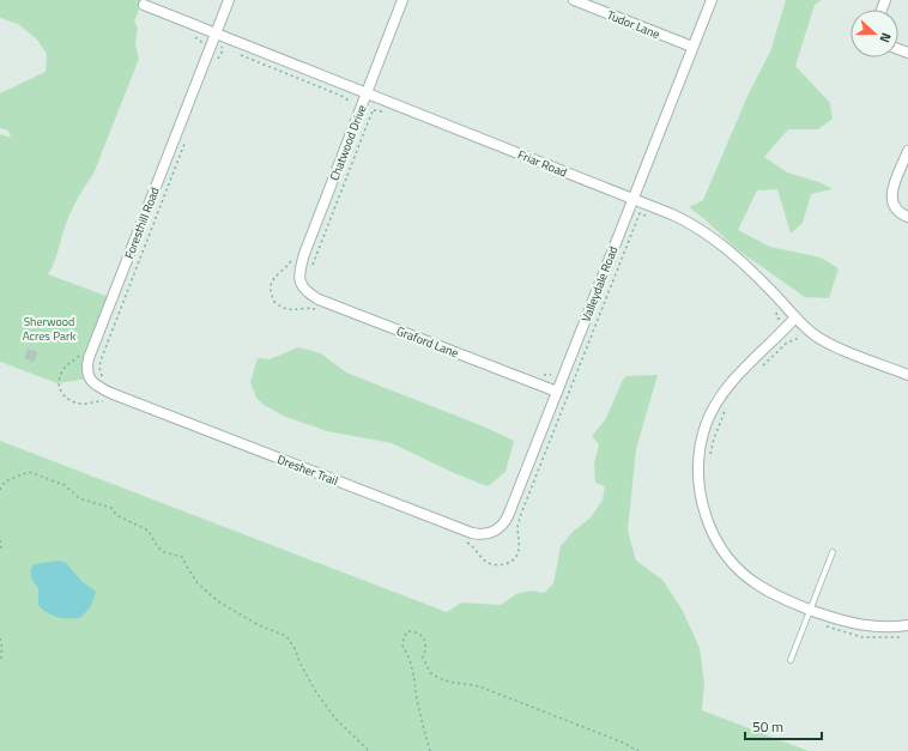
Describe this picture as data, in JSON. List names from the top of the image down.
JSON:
{
  "streets": {
    "street": [
      "Tudor Lane",
      "Chatwood Drive",
      "Friar Road",
      "Foresthill Road",
      "Valleydale Road",
      "Graford Lane",
      "Dresher Trail"
    ]
  },
  "crossings": [
    ["Tudor Lane", "Valleydale Road"],
    ["Chatwood Drive", "Friar Road"],
    ["Chatwood Drive", "Graford Lane"],
    ["Friar Road", "Foresthill Road"],
    ["Friar Road", "Valleydale Road"],
    ["Foresthill Road", "Dresher Trail"],
    ["Valleydale Road", "Graford Lane"],
    ["Valleydale Road", "Dresher Trail"]
  ],
  "parks": ["Sherwood Acres Park"],
  "scale_bar": "50 m",
  "north": "right"
}
